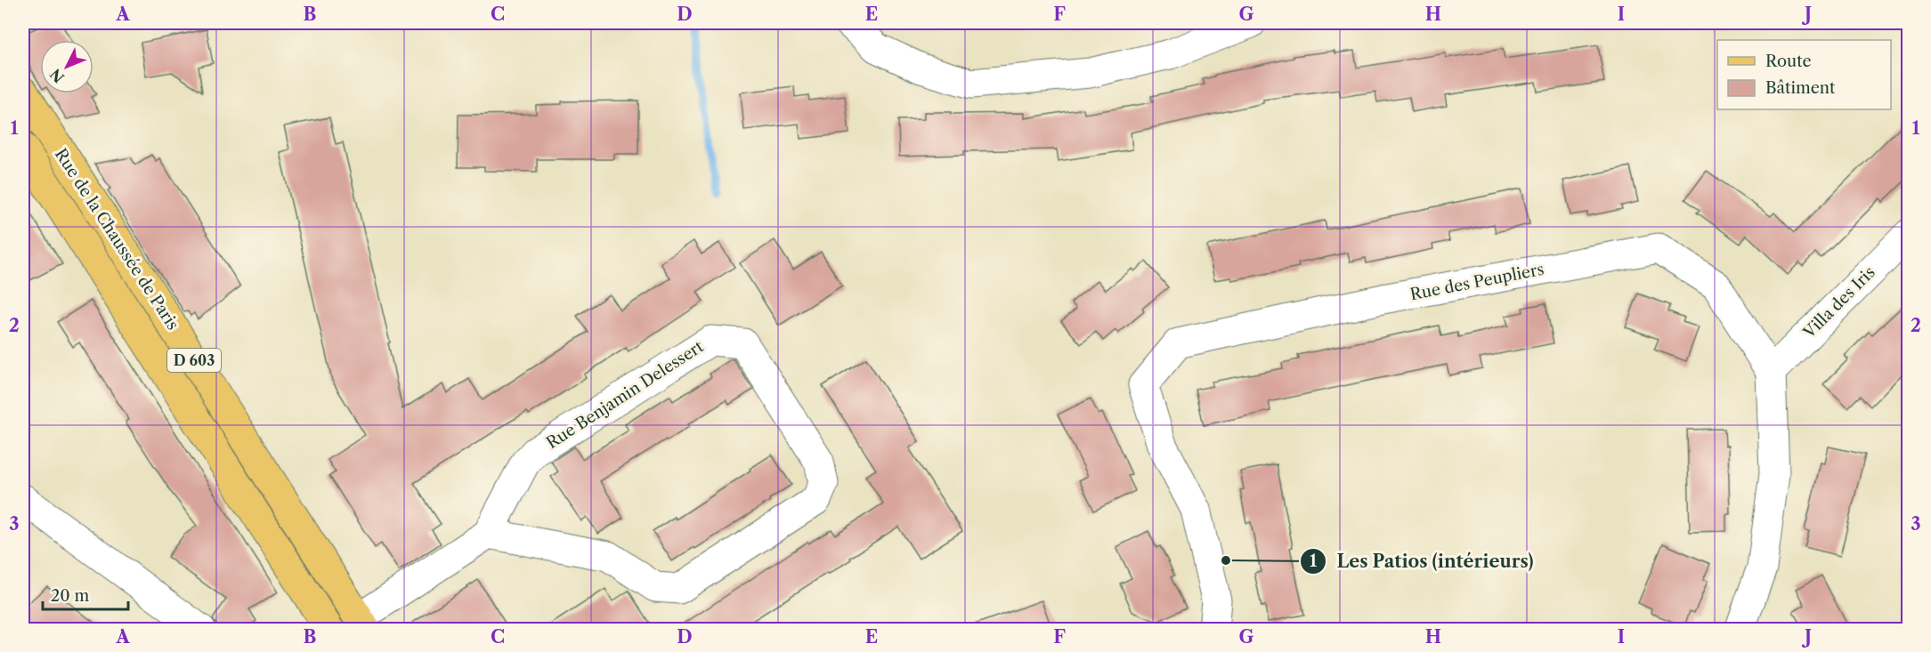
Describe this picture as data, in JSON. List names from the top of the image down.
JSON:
{
  "streets": {
    "main road": ["Rue de la Chaussée de Paris", "D 603"],
    "street": ["Rue des Peupliers", "Villa des Iris", "Rue Benjamin Delessert"]
  },
  "crossings": [
    ["Rue de la Chaussée de Paris", "Rue Benjamin Delessert"],
    ["Rue des Peupliers", "Villa des Iris"]
  ],
  "places": ["Les Patios (intérieurs)"],
  "legend": ["Route", "Bâtiment"],
  "scale_bar": "20 m",
  "north": "bottom left",
  "grid": {
    "columns": [
      "A",
      "B",
      "C",
      "D",
      "E",
      "F",
      "G",
      "H",
      "I",
      "J"
    ],
    "rows": ["1", "2", "3"]
  }
}
